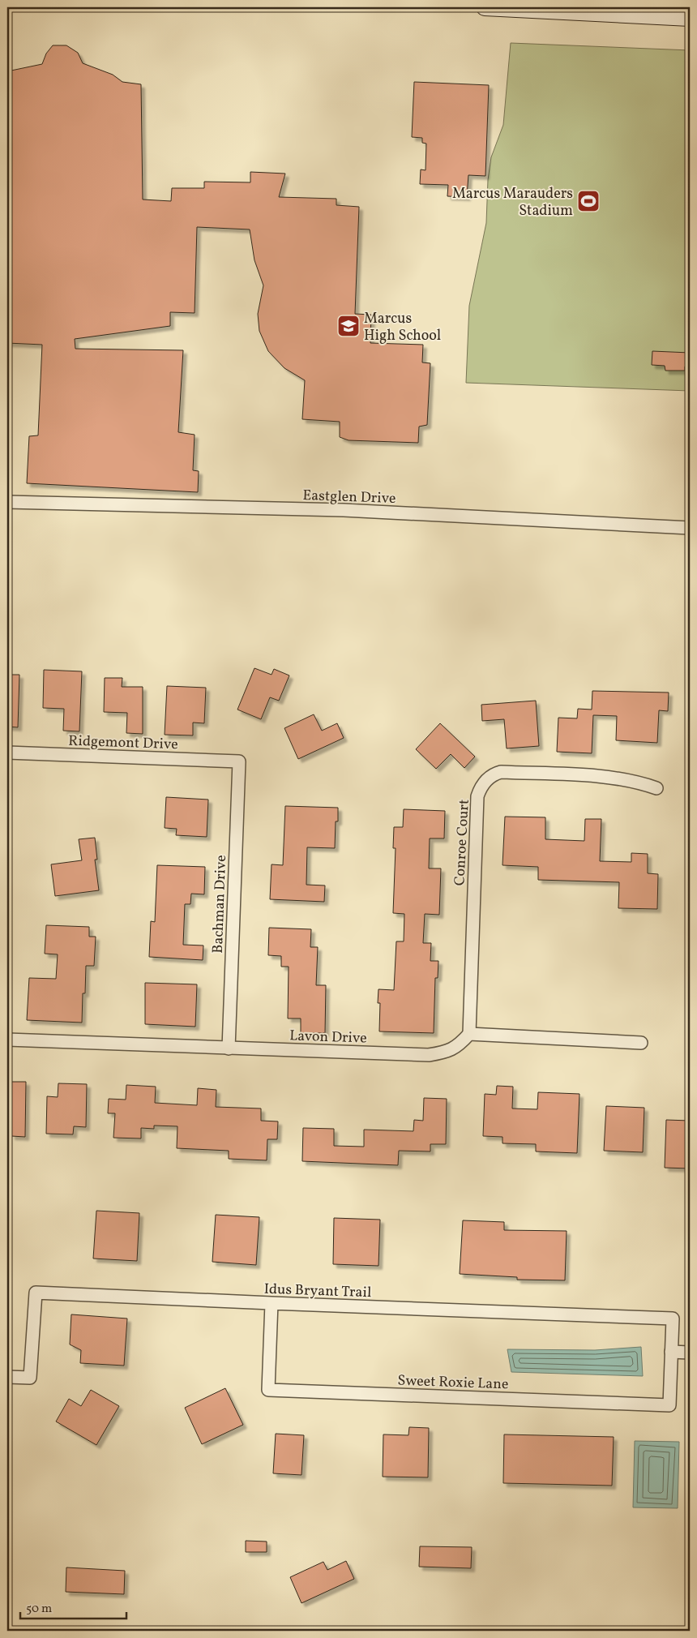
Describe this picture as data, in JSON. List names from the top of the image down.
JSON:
{
  "streets": {
    "street": [
      "Eastglen Drive",
      "Ridgemont Drive",
      "Conroe Court",
      "Bachman Drive",
      "Lavon Drive",
      "Idus Bryant Trail",
      "Sweet Roxie Lane"
    ]
  },
  "crossings": [
    ["Ridgemont Drive", "Bachman Drive"],
    ["Conroe Court", "Lavon Drive"],
    ["Bachman Drive", "Lavon Drive"],
    ["Idus Bryant Trail", "Sweet Roxie Lane"]
  ],
  "places": {
    "sports": ["Marcus Marauders Stadium"],
    "school or university": ["Marcus High School"]
  },
  "scale_bar": "50 m"
}
